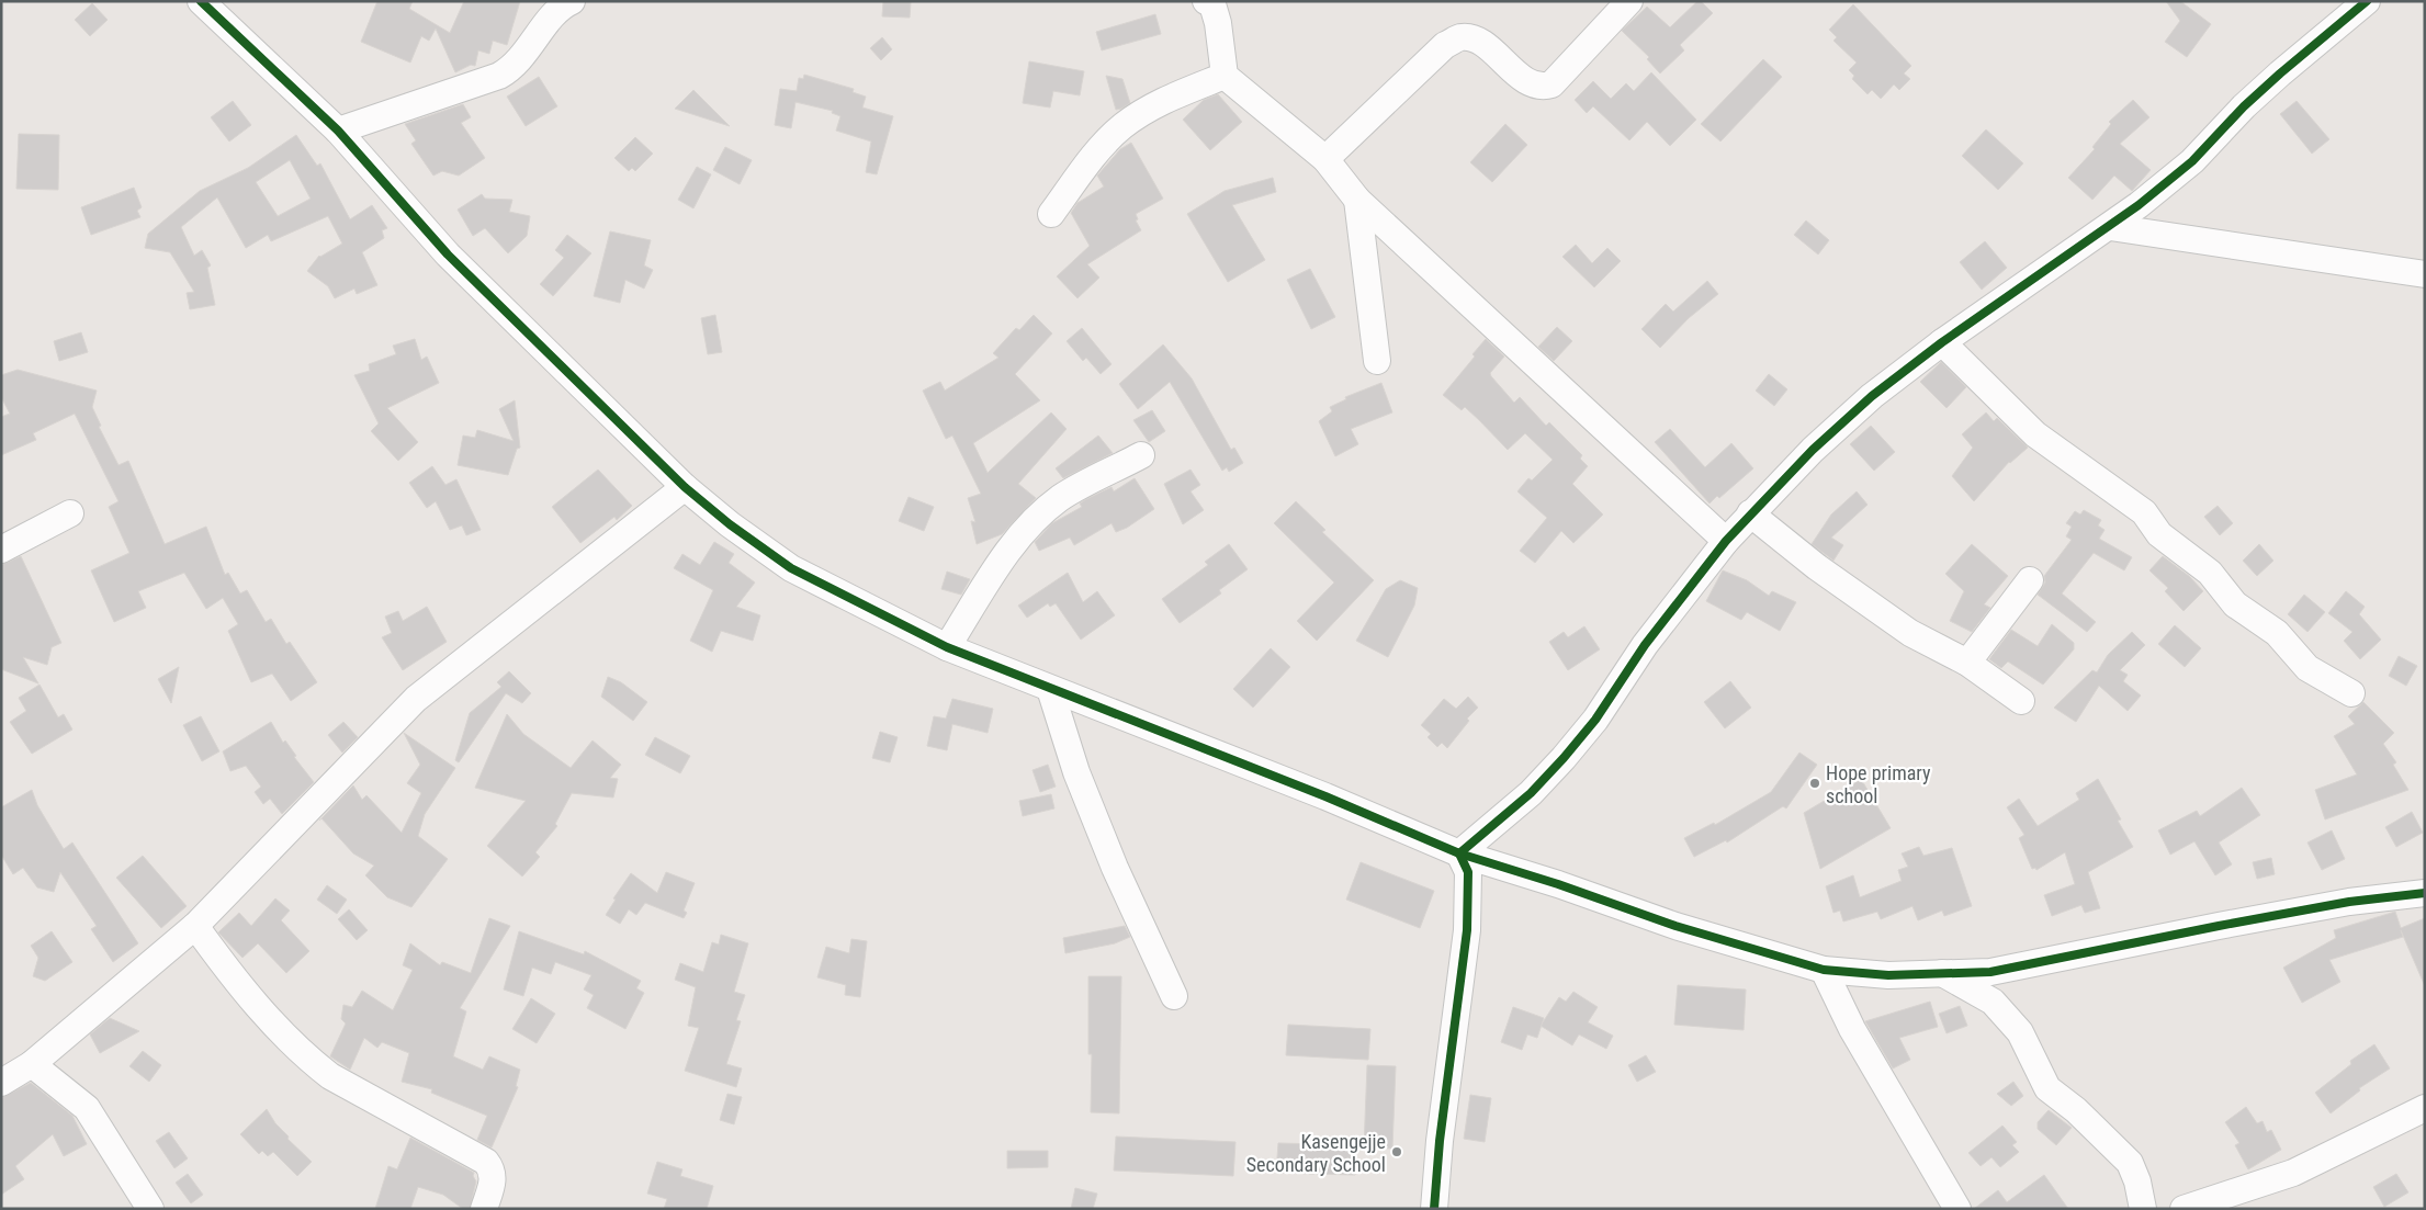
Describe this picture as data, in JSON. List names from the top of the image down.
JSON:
{
  "places": ["Hope primary school", "Kasengejje Secondary School"]
}
